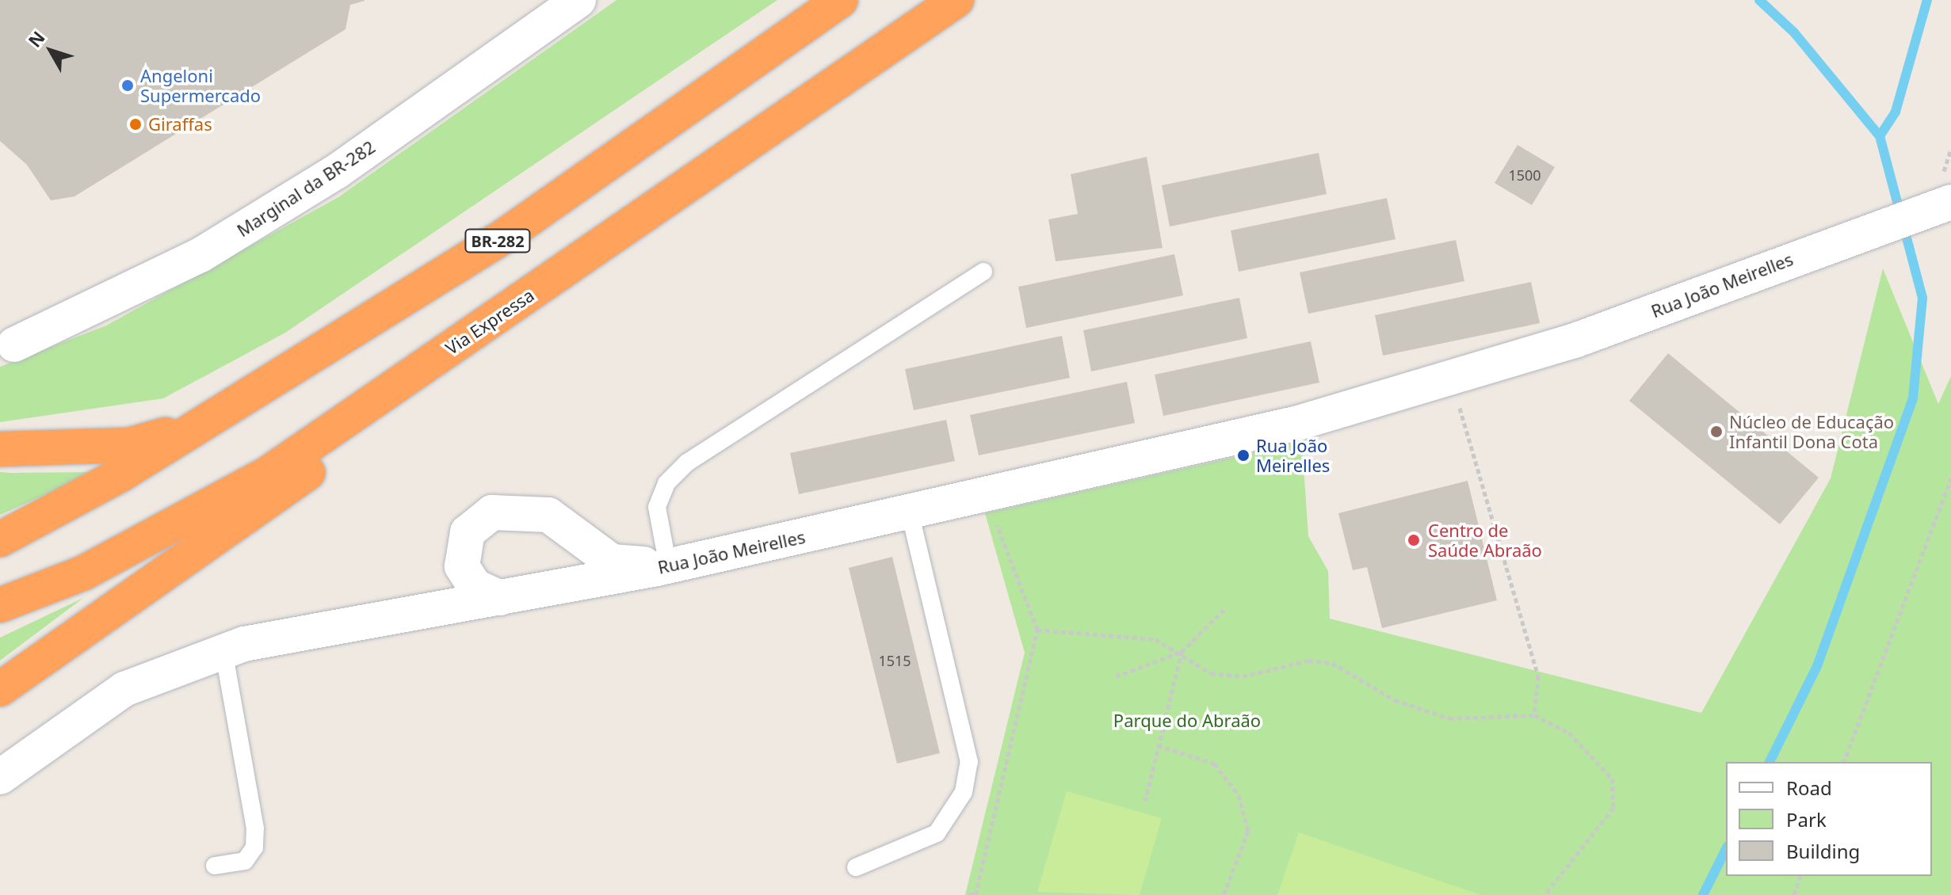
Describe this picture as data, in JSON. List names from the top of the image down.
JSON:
{
  "streets": {
    "highway": ["BR-282", "Via Expressa"],
    "main road": ["Marginal da BR-282", "Rua João Meirelles"]
  },
  "parks": ["Parque do Abraão"],
  "places": [
    "Angeloni Supermercado",
    "Giraffas",
    "Núcleo de Educação Infantil Dona Cota",
    "Rua João Meirelles",
    "Centro de Saúde Abraão"
  ],
  "house_numbers": ["1500", "1515"],
  "legend": ["Road", "Park", "Building"],
  "north": "top left"
}
